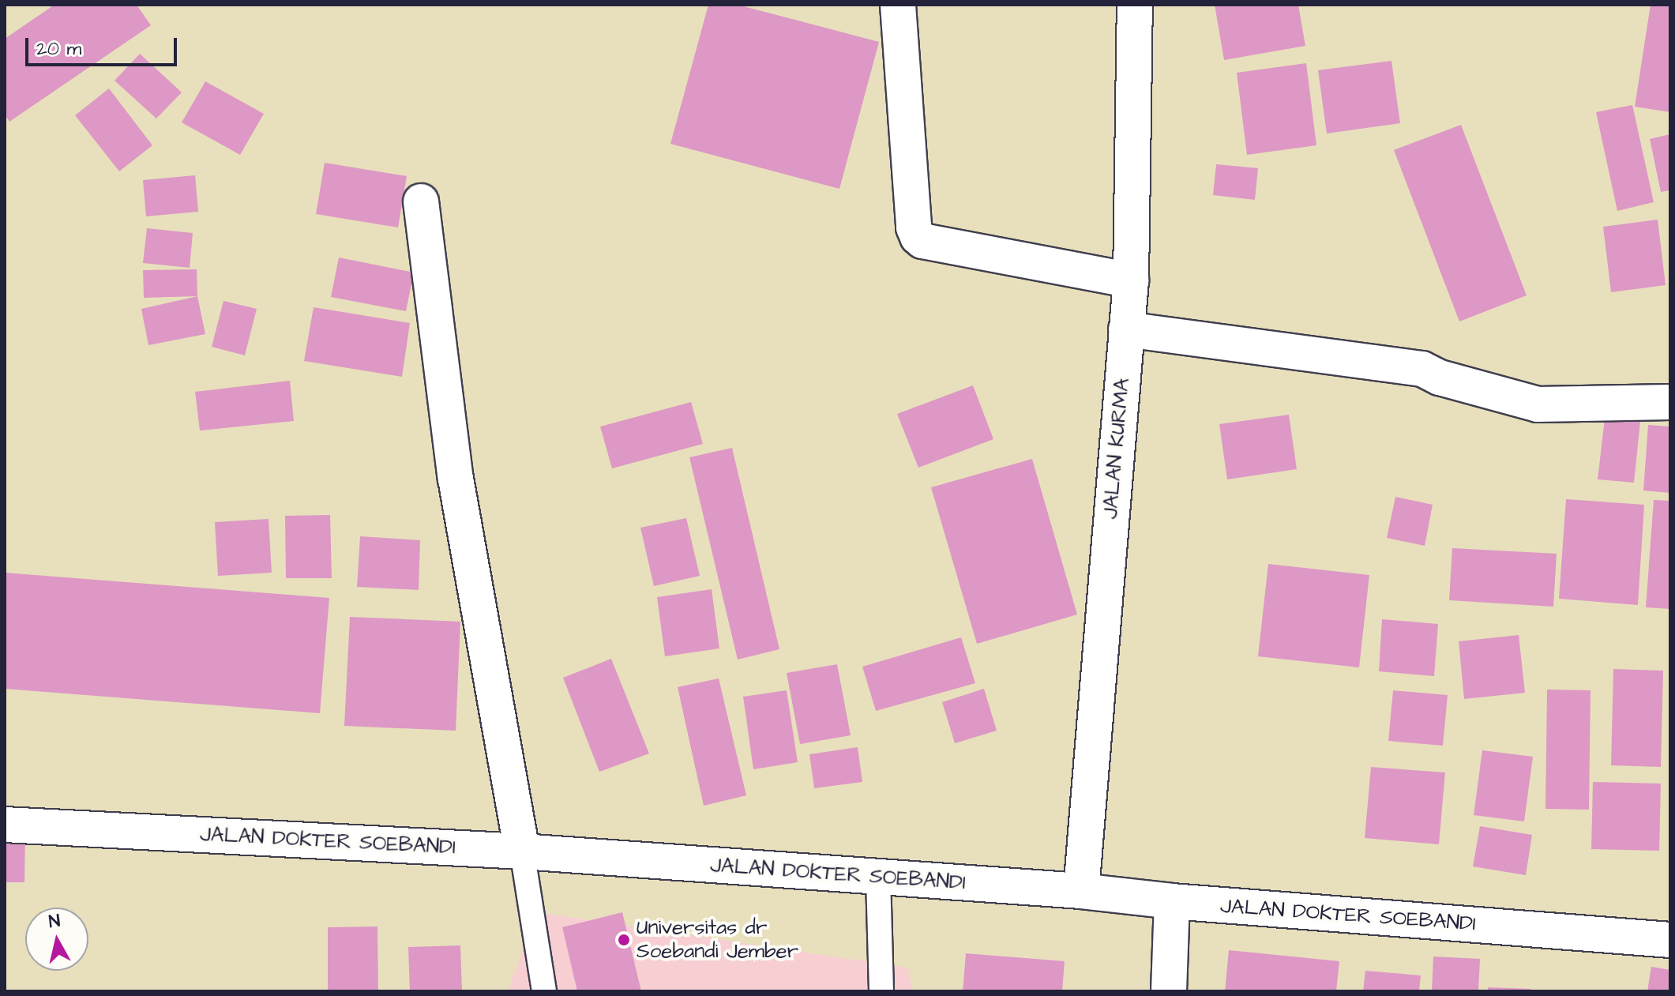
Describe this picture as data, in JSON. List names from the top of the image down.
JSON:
{
  "streets": {
    "street": ["JALAN KURMA", "JALAN DOKTER SOEBANDI"]
  },
  "crossings": [
    ["JALAN KURMA", "JALAN DOKTER SOEBANDI"]
  ],
  "places": ["Universitas dr Soebandi Jember"],
  "scale_bar": "20 m",
  "north": "top"
}
